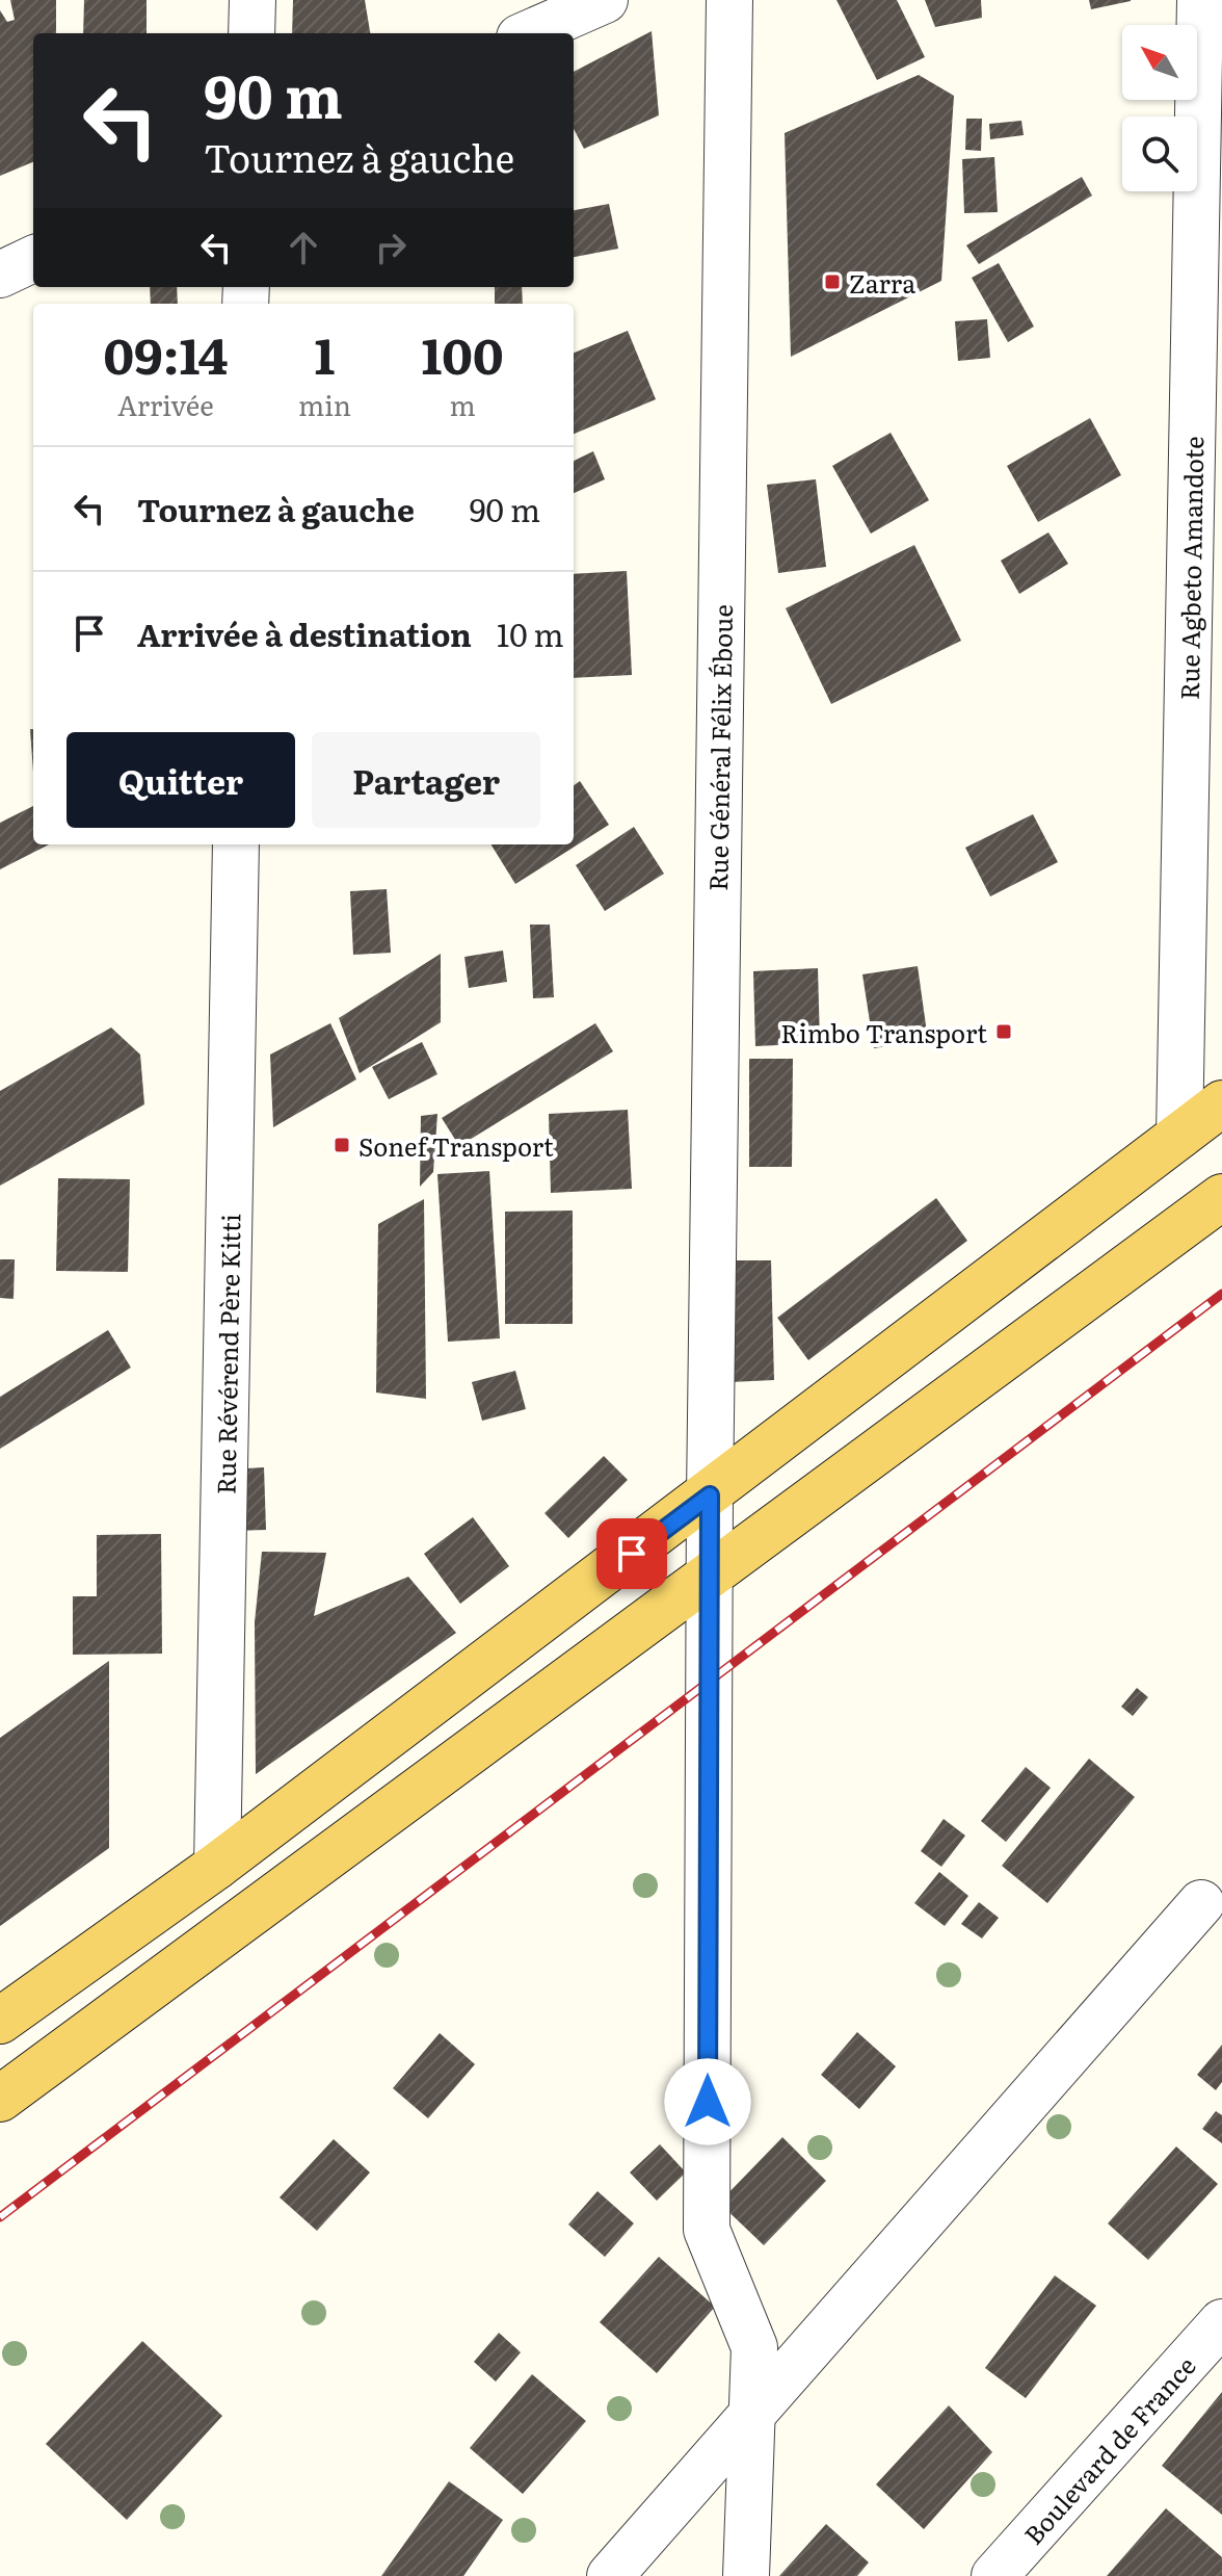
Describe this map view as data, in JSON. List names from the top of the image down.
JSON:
{
  "streets": {
    "street": [
      "Rue Agbeto Amandote",
      "Rue Général Félix Éboue",
      "Rue Révérend Père Kitti",
      "Boulevard de France"
    ]
  },
  "places": {
    "transit": ["Zarra", "Rimbo Transport", "Sonef Transport"]
  },
  "north": "top left",
  "page": {
    "turn": ["90 m", "Tournez à gauche"],
    "eta": [
      "09:14",
      "Arrivée",
      "1",
      "min",
      "100",
      "m"
    ],
    "list": [
      {
        "name": "Tournez à gauche",
        "value": "90 m"
      },
      {
        "name": "Arrivée à destination",
        "value": "10 m"
      }
    ],
    "buttons": ["Quitter", "Partager"]
  }
}
